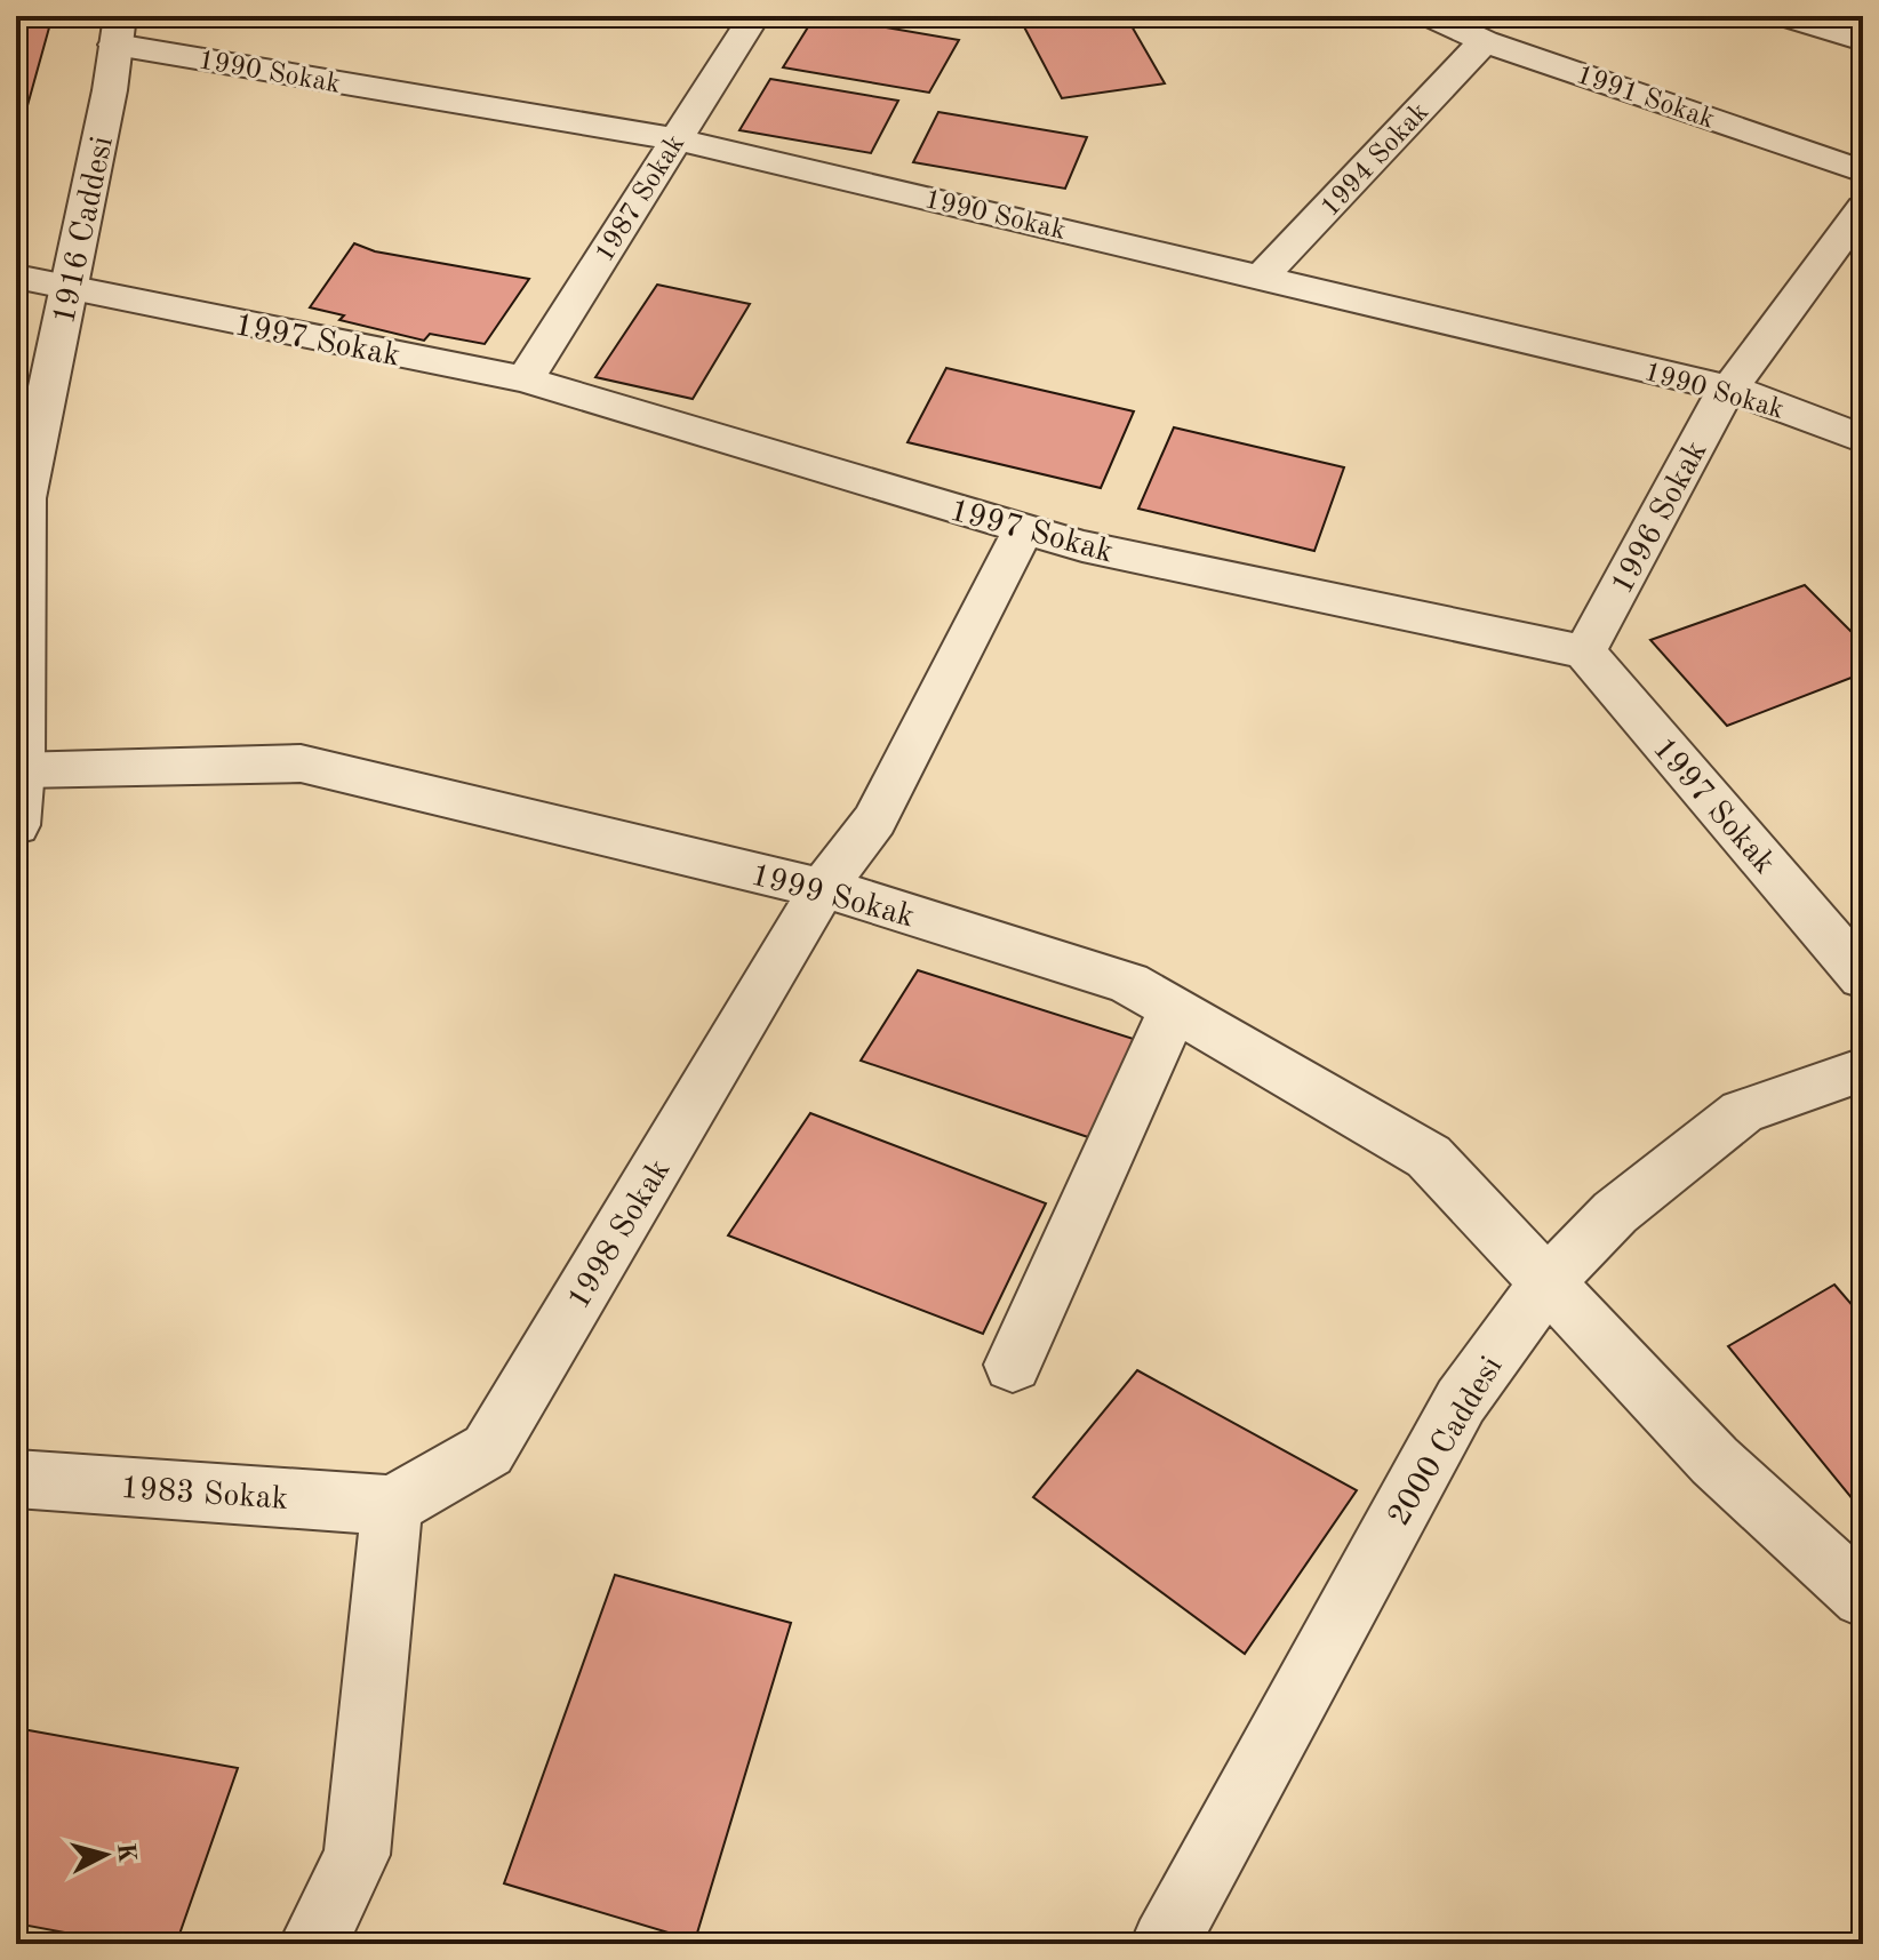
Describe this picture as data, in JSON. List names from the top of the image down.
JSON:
{
  "streets": {
    "street": [
      "1990 Sokak",
      "1991 Sokak",
      "1994 Sokak",
      "1987 Sokak",
      "1916 Caddesi",
      "1997 Sokak",
      "1996 Sokak",
      "1999 Sokak",
      "1998 Sokak",
      "2000 Caddesi",
      "1983 Sokak"
    ]
  },
  "crossings": [
    ["1990 Sokak", "1994 Sokak"],
    ["1990 Sokak", "1987 Sokak"],
    ["1990 Sokak", "1916 Caddesi"],
    ["1990 Sokak", "1996 Sokak"],
    ["1991 Sokak", "1994 Sokak"],
    ["1987 Sokak", "1997 Sokak"],
    ["1916 Caddesi", "1997 Sokak"],
    ["1916 Caddesi", "1999 Sokak"],
    ["1997 Sokak", "1996 Sokak"],
    ["1997 Sokak", "1998 Sokak"],
    ["1999 Sokak", "1998 Sokak"],
    ["1999 Sokak", "2000 Caddesi"],
    ["1998 Sokak", "1983 Sokak"]
  ],
  "north": "right"
}
